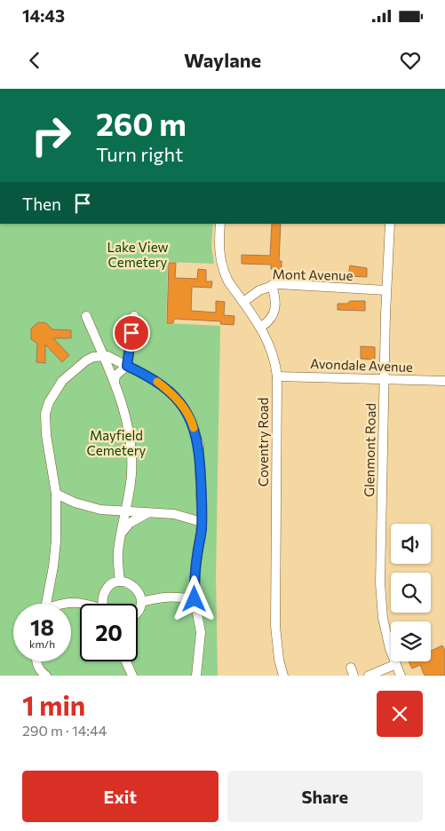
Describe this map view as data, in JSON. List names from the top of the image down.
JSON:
{
  "streets": {
    "street": [
      "Mont Avenue",
      "Avondale Avenue",
      "Coventry Road",
      "Glenmont Road"
    ]
  },
  "crossings": [
    ["Mont Avenue", "Coventry Road"],
    ["Mont Avenue", "Glenmont Road"],
    ["Avondale Avenue", "Coventry Road"],
    ["Avondale Avenue", "Glenmont Road"]
  ],
  "parks": ["Lake View Cemetery", "Mayfield Cemetery"],
  "page": {
    "status": "14:43",
    "header": "Waylane",
    "turn": ["260 m", "Turn right"],
    "then": "Then",
    "speed": "18 km/h",
    "limit": "20",
    "heading": ["1 min", "290 m · 14:44"],
    "buttons": ["Exit", "Share"]
  }
}
